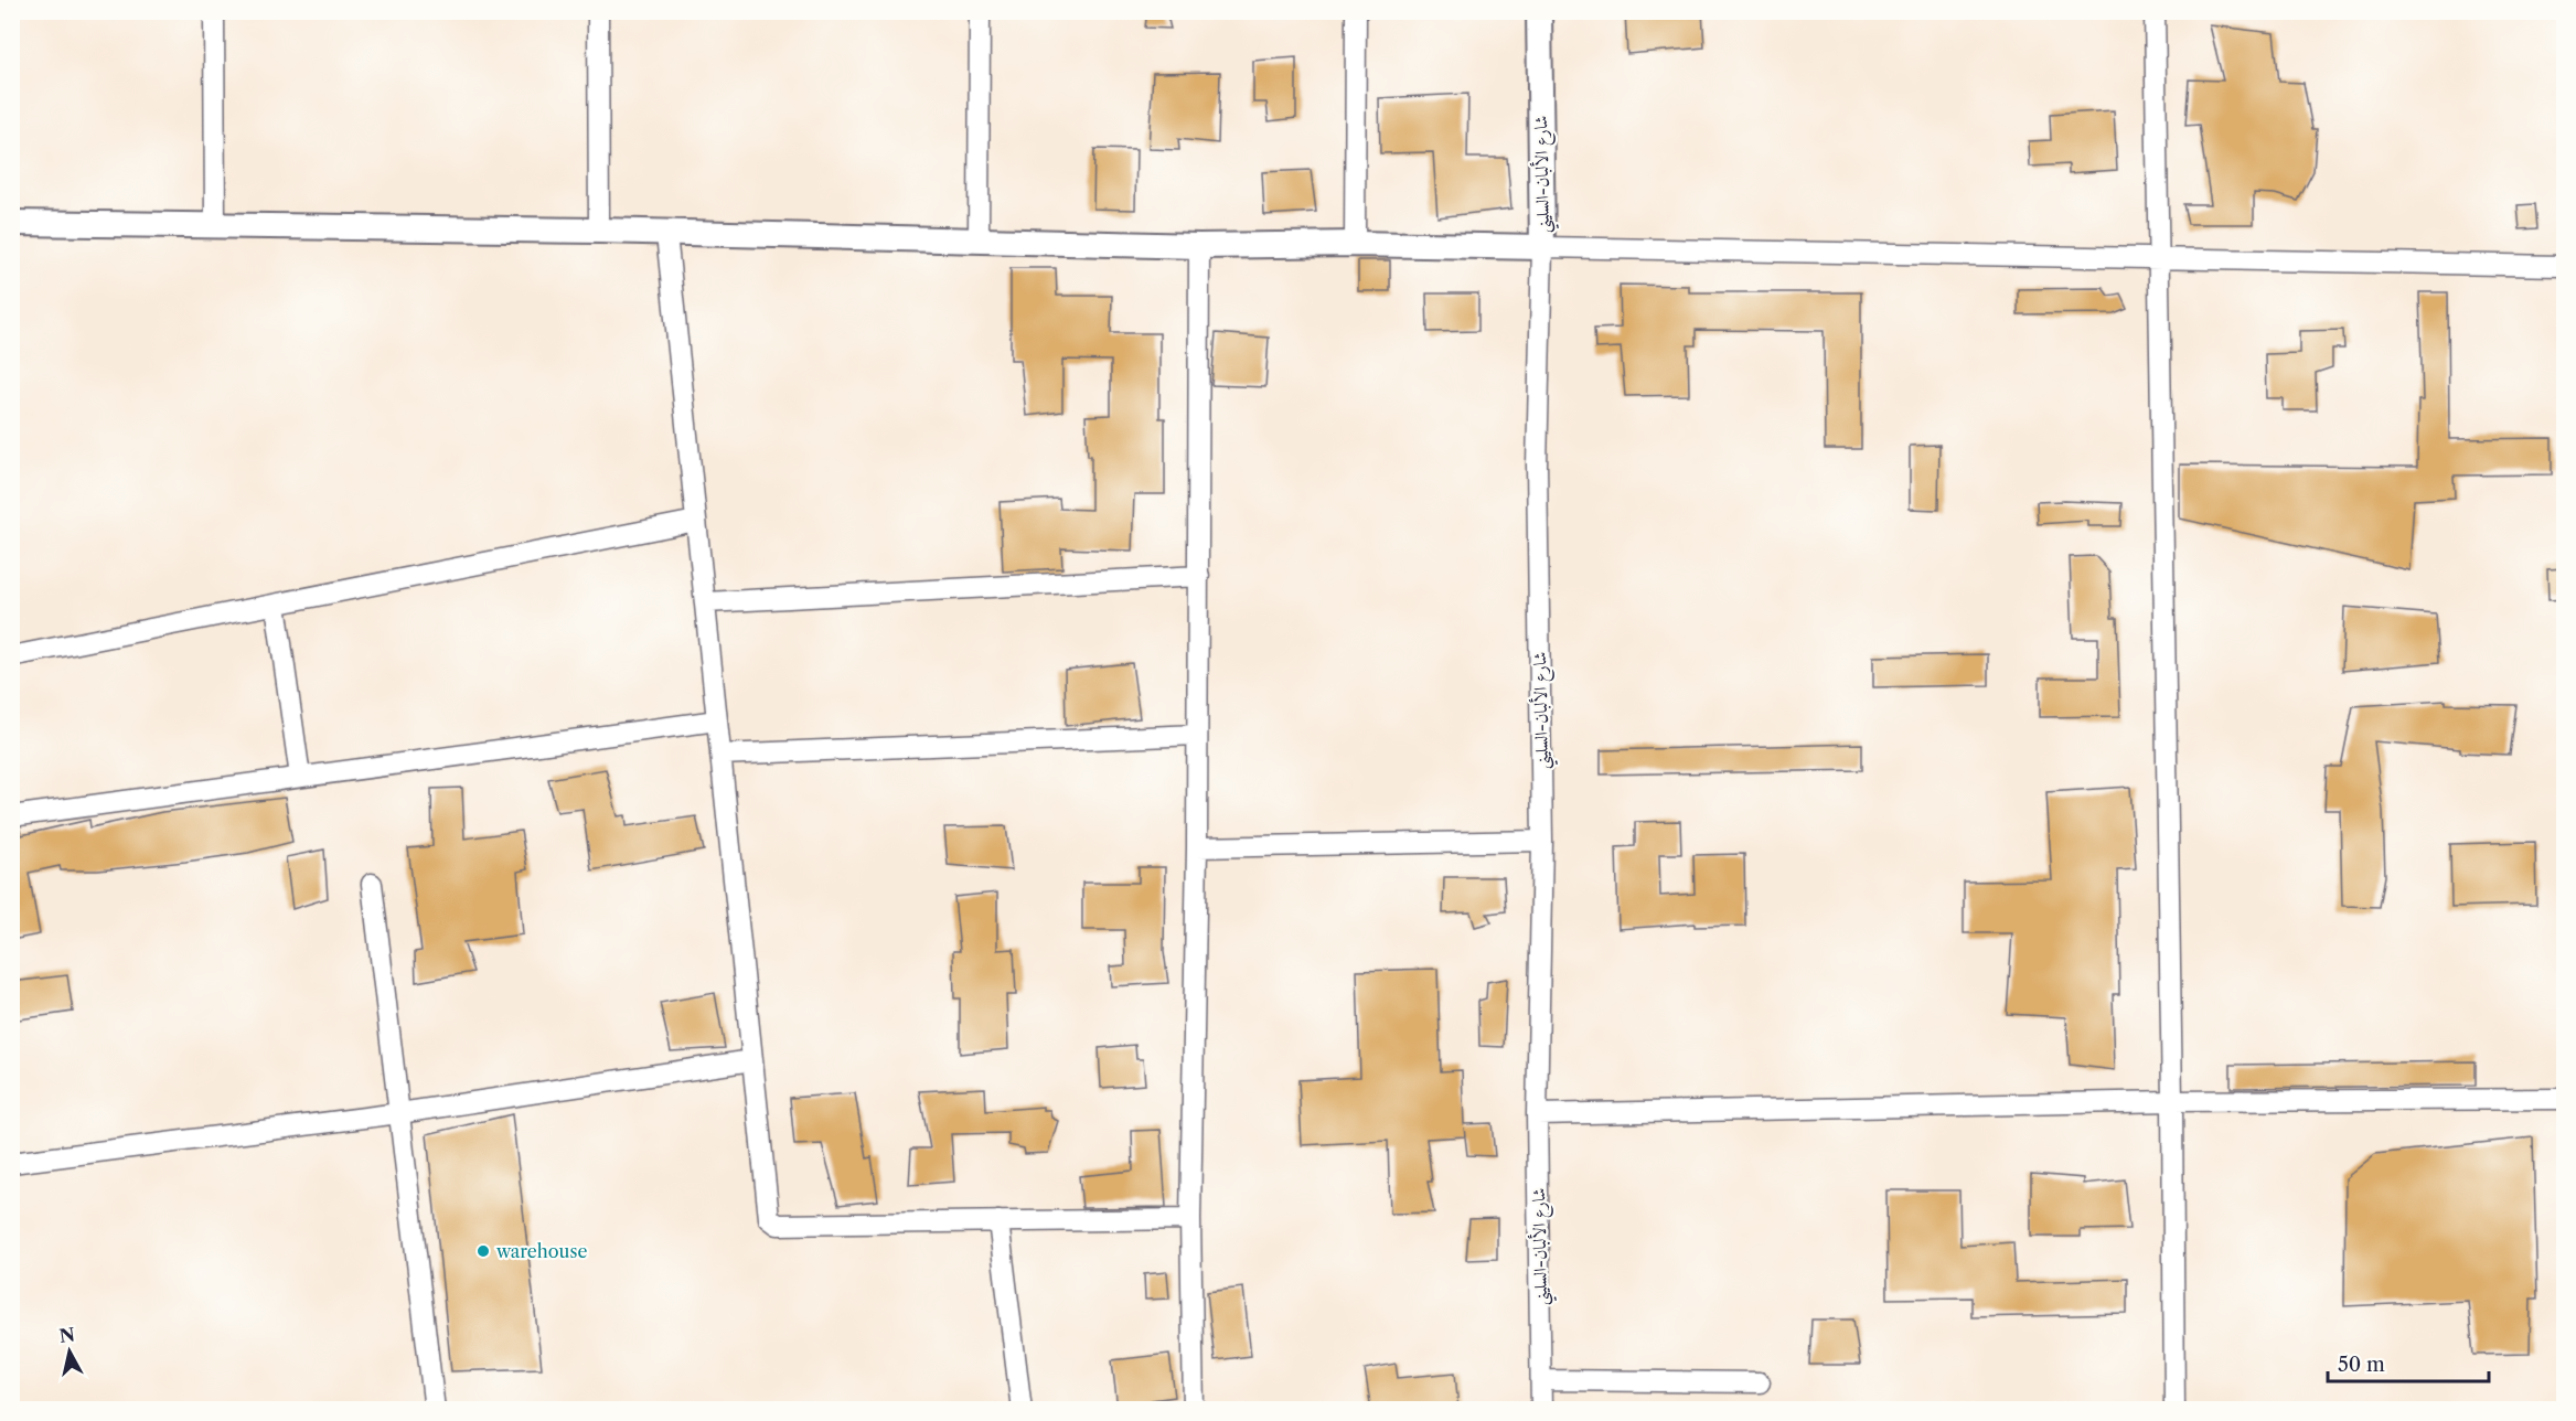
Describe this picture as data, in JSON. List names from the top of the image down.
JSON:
{
  "streets": {
    "street": ["شارع الألبان-السليني"]
  },
  "places": ["warehouse"],
  "scale_bar": "50 m",
  "north": "top"
}
